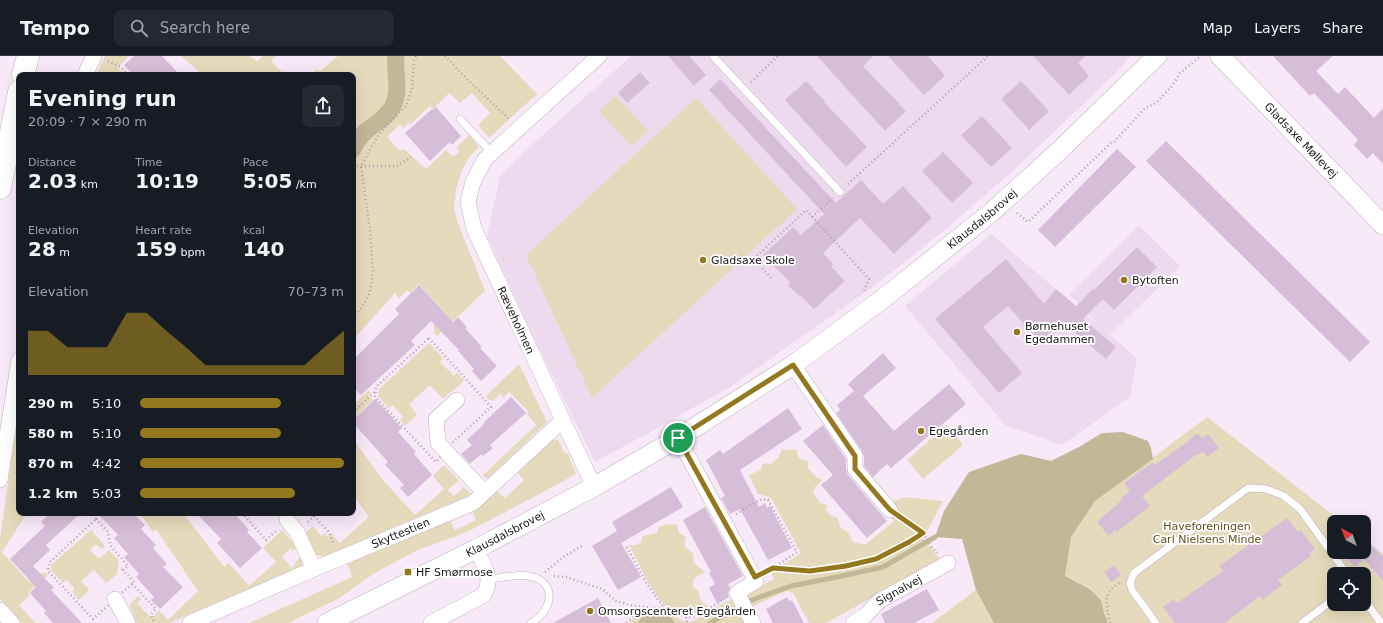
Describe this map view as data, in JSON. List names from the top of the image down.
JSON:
{
  "streets": {
    "street": [
      "Gladsaxe Møllevej",
      "Klausdalsbrovej",
      "Ræveholmen",
      "Skyttestien",
      "Signalvej"
    ]
  },
  "crossings": [
    ["Klausdalsbrovej", "Ræveholmen"],
    ["Ræveholmen", "Skyttestien"]
  ],
  "parks": ["Haveforeningen Carl Nielsens Minde"],
  "places": {
    "other": [
      "Gladsaxe Skole",
      "Bytoften",
      "Børnehuset Egedammen",
      "Egegården",
      "Omsorgscenteret Egegården"
    ],
    "transit": ["HF Smørmose"]
  },
  "north": "top left",
  "page": {
    "header": "Tempo",
    "search": "Search here",
    "nav": ["Map", "Layers", "Share"],
    "heading": ["Evening run", "20:09 · 7 × 290 m"],
    "stats": [
      ["Distance", "2.03 km"],
      ["Time", "10:19"],
      ["Pace", "5:05 /km"],
      ["Elevation", "28 m"],
      ["Heart rate", "159 bpm"],
      ["kcal", "140"]
    ],
    "chart": ["Elevation", "70–73 m"],
    "list": [
      {
        "name": "290 m",
        "note": "5:10"
      },
      {
        "name": "580 m",
        "note": "5:10"
      },
      {
        "name": "870 m",
        "note": "4:42"
      },
      {
        "name": "1.2 km",
        "note": "5:03"
      }
    ]
  }
}
